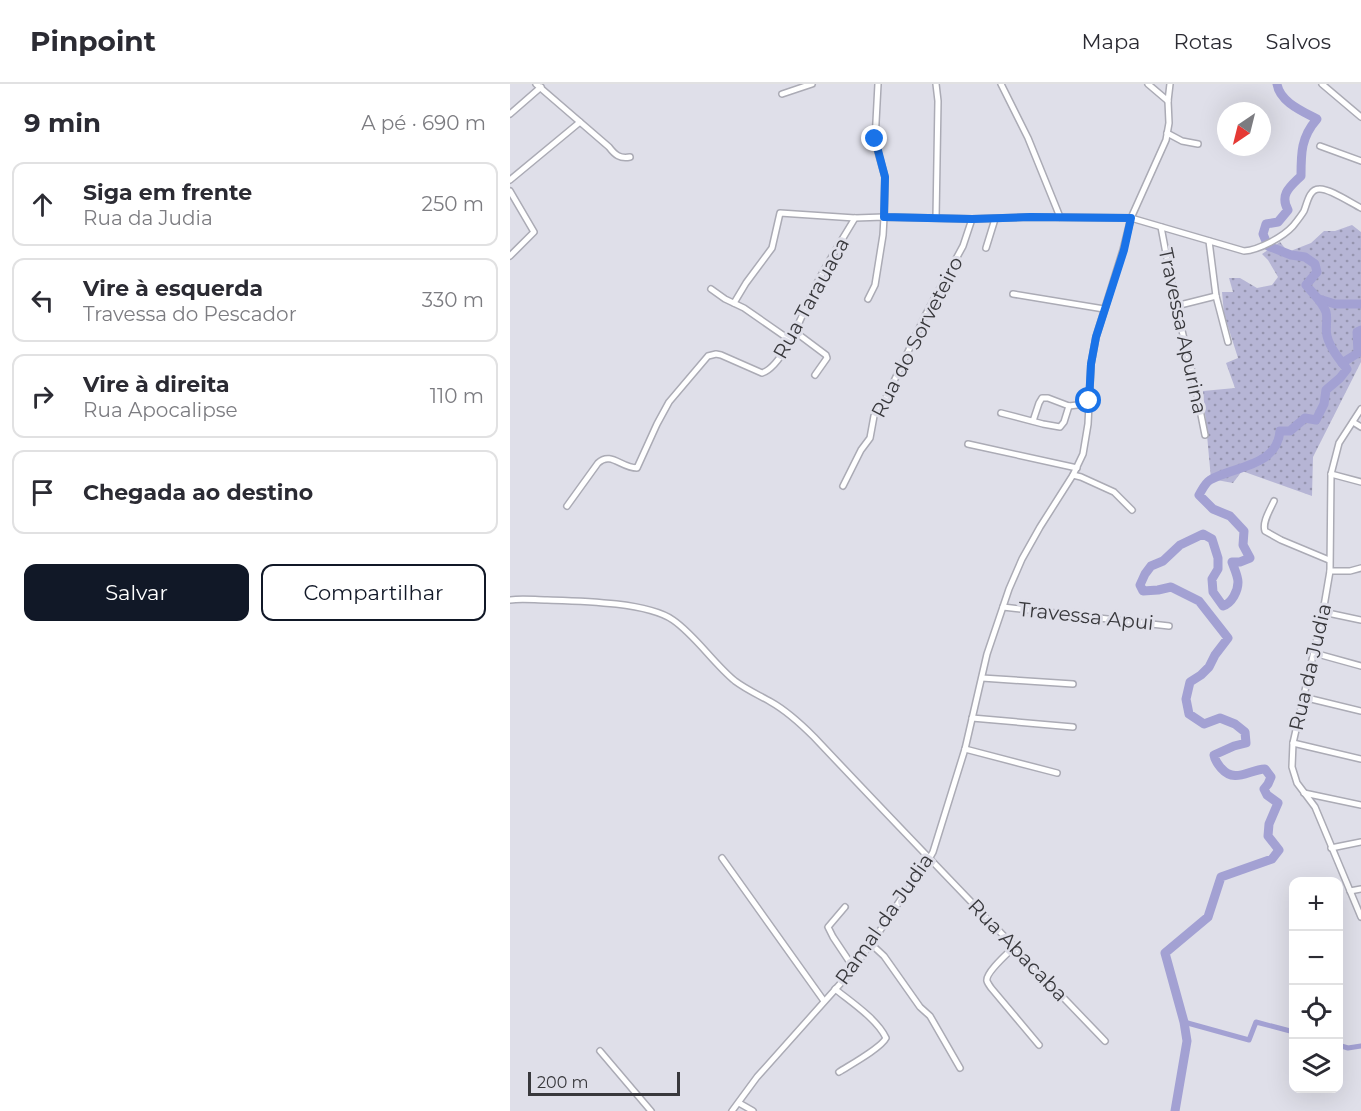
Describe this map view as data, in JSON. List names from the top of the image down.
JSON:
{
  "streets": {
    "street": [
      "Rua Tarauaca",
      "Travessa Apurina",
      "Rua do Sorveteiro",
      "Travessa Apui",
      "Rua da Judia",
      "Ramal da Judia",
      "Rua Abacaba"
    ]
  },
  "crossings": [
    ["Travessa Apui", "Ramal da Judia"],
    ["Ramal da Judia", "Rua Abacaba"]
  ],
  "scale_bar": "200 m",
  "north": "bottom left",
  "page": {
    "header": "Pinpoint",
    "nav": ["Mapa", "Rotas", "Salvos"],
    "heading": ["9 min", "A pé · 690 m"],
    "list": [
      ["Siga em frente", "Rua da Judia", "250 m"],
      ["Vire à esquerda", "Travessa do Pescador", "330 m"],
      ["Vire à direita", "Rua Apocalipse", "110 m"],
      "Chegada ao destino"
    ],
    "buttons": ["Salvar", "Compartilhar"],
    "map_buttons": ["+", "−"],
    "scale": "200 m"
  }
}
